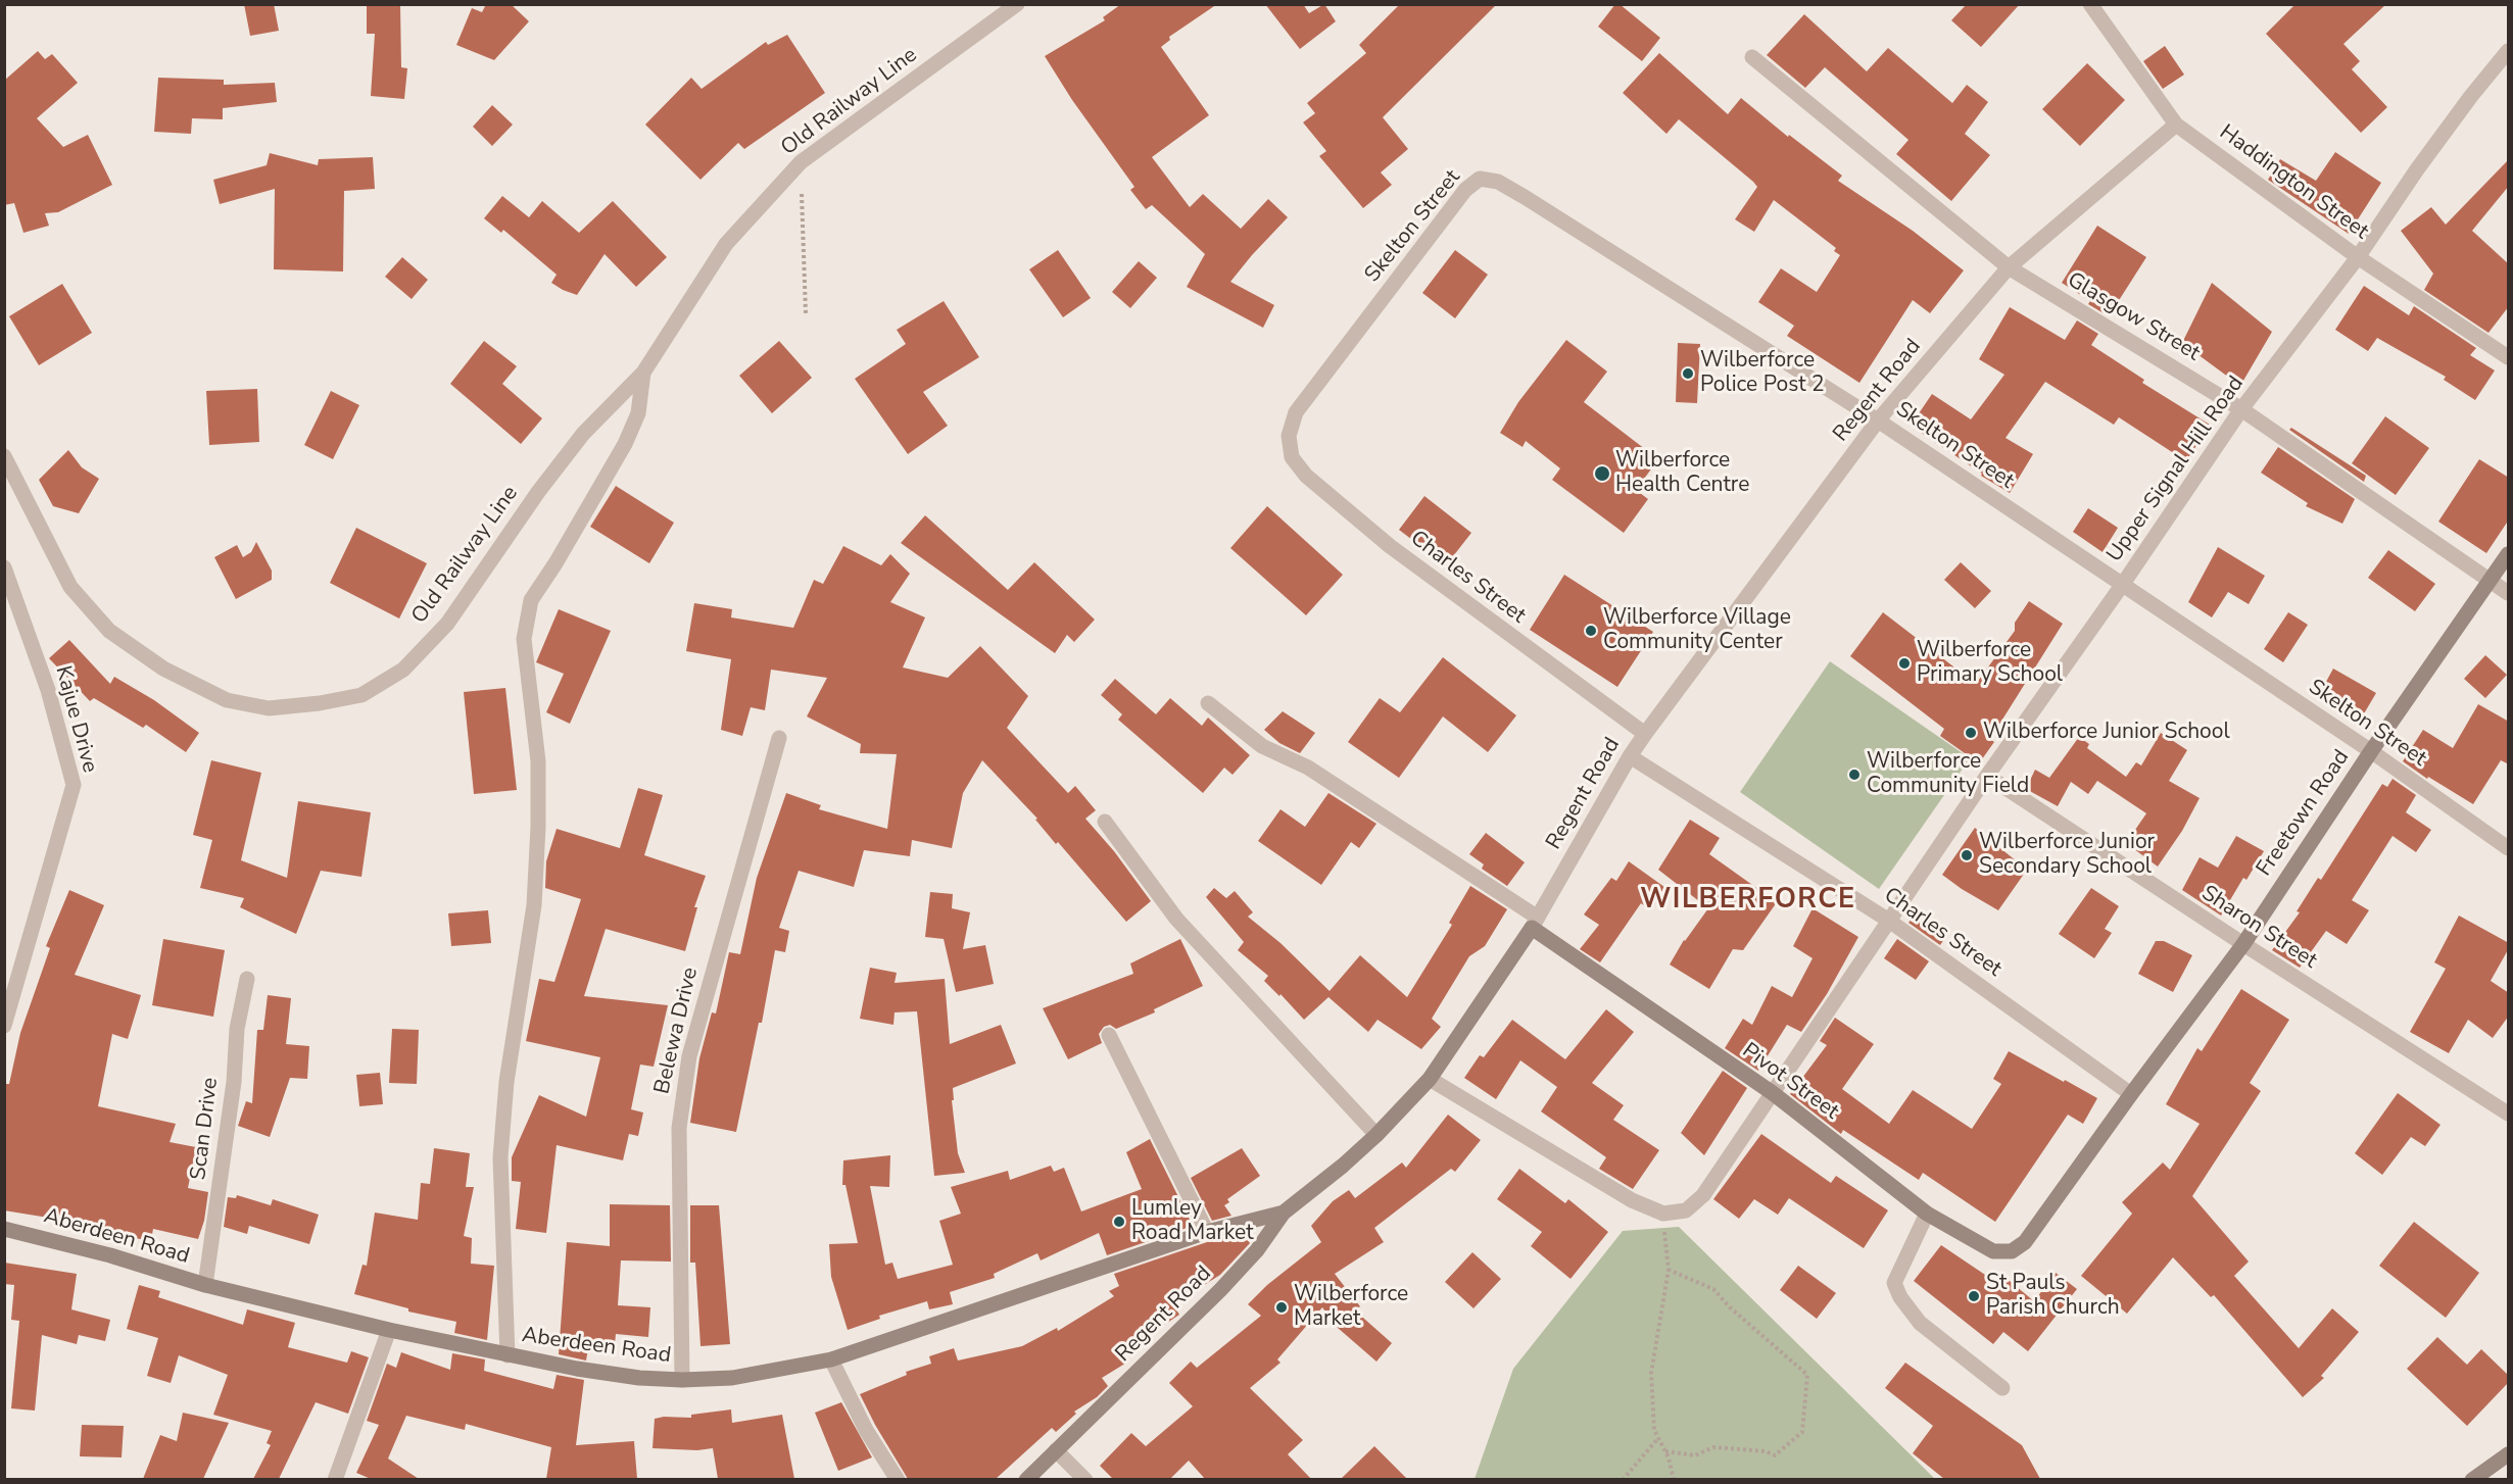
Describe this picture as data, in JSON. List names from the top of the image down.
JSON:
{
  "streets": {
    "street": [
      "Old Railway Line",
      "Haddington Street",
      "Skelton Street",
      "Glasgow Street",
      "Regent Road",
      "Upper Signal Hill Road",
      "Charles Street",
      "Kajue Drive",
      "Freetown Road",
      "Sharon Street",
      "Belewa Drive",
      "Pivot Street",
      "Scan Drive",
      "Aberdeen Road"
    ]
  },
  "crossings": [
    ["Old Railway Line", "Aberdeen Road"],
    ["Haddington Street", "Regent Road"],
    ["Haddington Street", "Upper Signal Hill Road"],
    ["Skelton Street", "Regent Road"],
    ["Skelton Street", "Upper Signal Hill Road"],
    ["Skelton Street", "Charles Street"],
    ["Skelton Street", "Freetown Road"],
    ["Glasgow Street", "Regent Road"],
    ["Glasgow Street", "Upper Signal Hill Road"],
    ["Glasgow Street", "Freetown Road"],
    ["Regent Road", "Charles Street"],
    ["Regent Road", "Pivot Street"],
    ["Regent Road", "Aberdeen Road"],
    ["Upper Signal Hill Road", "Charles Street"],
    ["Upper Signal Hill Road", "Sharon Street"],
    ["Upper Signal Hill Road", "Pivot Street"],
    ["Charles Street", "Freetown Road"],
    ["Freetown Road", "Sharon Street"],
    ["Freetown Road", "Pivot Street"],
    ["Belewa Drive", "Aberdeen Road"],
    ["Scan Drive", "Aberdeen Road"]
  ],
  "districts": ["WILBERFORCE"],
  "places": [
    "Wilberforce Police Post 2",
    "Wilberforce Health Centre",
    "Wilberforce Village Community Center",
    "Wilberforce Primary School",
    "Wilberforce Junior School",
    "Wilberforce Community Field",
    "Wilberforce Junior Secondary School",
    "Lumley Road Market",
    "St Pauls Parish Church",
    "Wilberforce Market"
  ]
}
